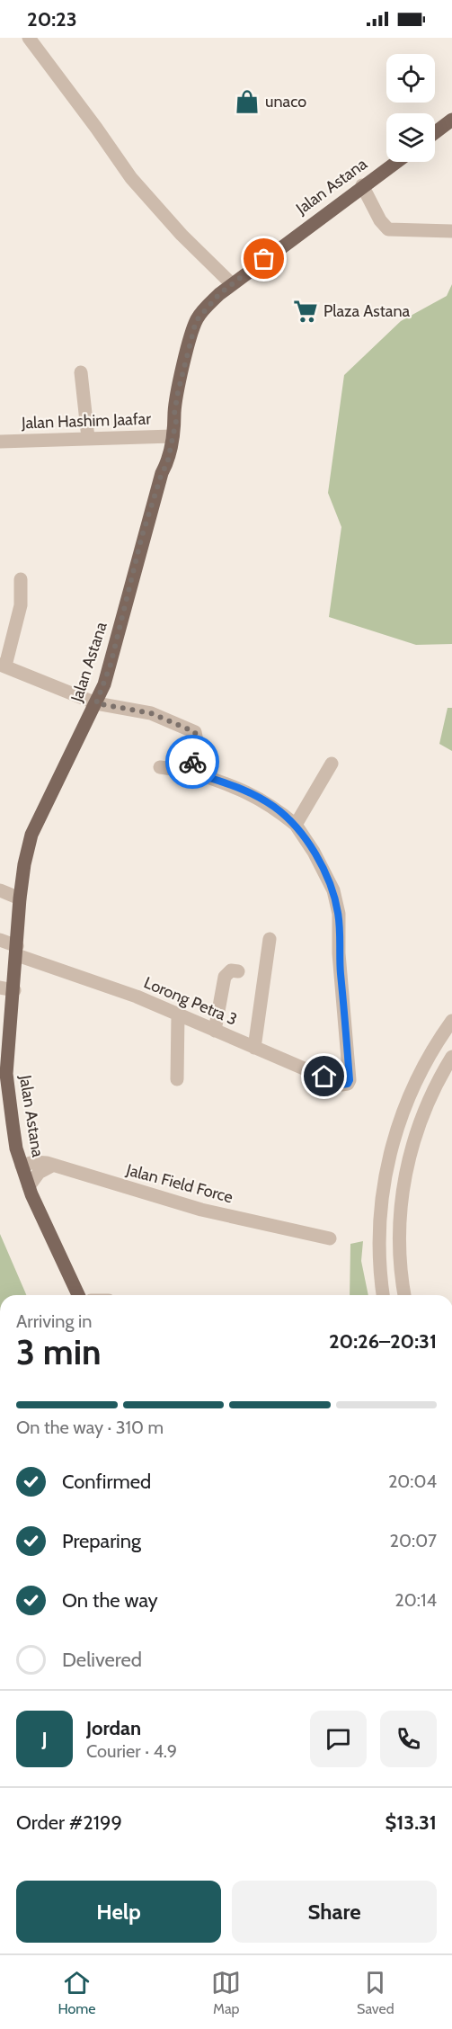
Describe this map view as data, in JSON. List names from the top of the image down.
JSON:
{
  "streets": {
    "main road": ["Jalan Astana"],
    "street": ["Jalan Hashim Jaafar", "Lorong Petra 3", "Jalan Field Force"]
  },
  "crossings": [
    ["Jalan Astana", "Jalan Hashim Jaafar"],
    ["Jalan Astana", "Lorong Petra 3"],
    ["Jalan Astana", "Jalan Field Force"]
  ],
  "places": {
    "shop": ["unaco"],
    "supermarket": ["Plaza Astana"]
  },
  "page": {
    "status": "20:23",
    "heading": ["3 min", "Arriving in", "20:26–20:31"],
    "panel": [
      "Jordan",
      "Courier · 4.9",
      "Order #2199",
      "$13.31"
    ],
    "bar": "On the way · 310 m",
    "list": [
      ["Confirmed", "20:04"],
      ["Preparing", "20:07"],
      ["On the way", "20:14"],
      "Delivered"
    ],
    "round": "J",
    "buttons": ["Help", "Share"],
    "tabs": ["Home", "Map", "Saved"]
  }
}
